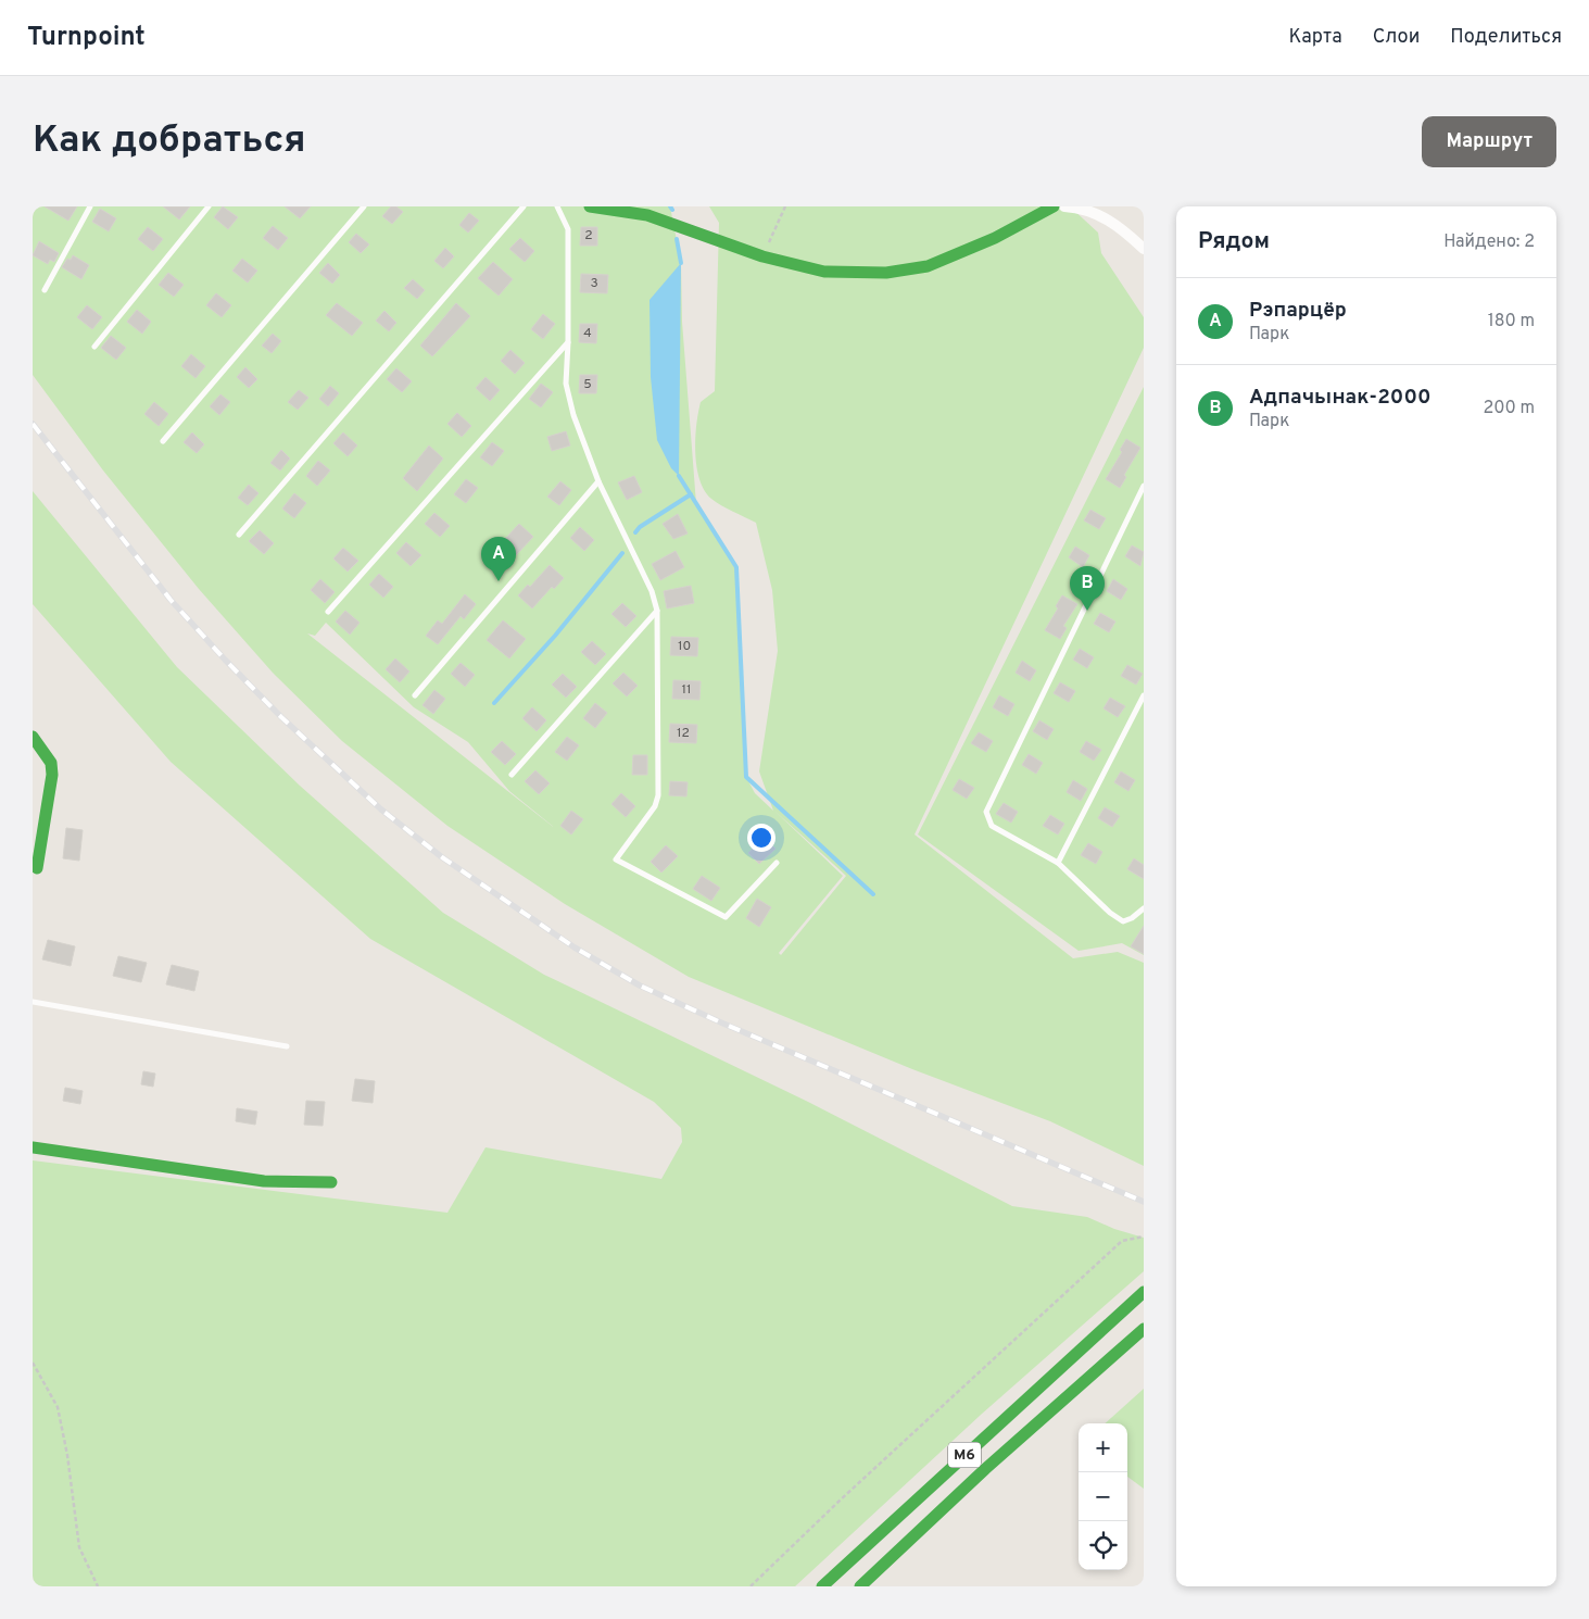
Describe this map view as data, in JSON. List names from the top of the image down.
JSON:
{
  "streets": {
    "main road": ["М6"]
  },
  "house_numbers": [
    "2",
    "3",
    "4",
    "5",
    "10",
    "11",
    "12"
  ],
  "page": {
    "header": "Turnpoint",
    "nav": ["Карта", "Слои", "Поделиться"],
    "buttons": "Маршрут",
    "title": "Как добраться",
    "heading": ["Рядом", "Найдено: 2"],
    "list": [
      {
        "mark": "A",
        "name": "Рэпарцёр",
        "note": "Парк",
        "value": "180 m"
      },
      {
        "mark": "B",
        "name": "Адпачынак-2000",
        "note": "Парк",
        "value": "200 m"
      }
    ],
    "pins": ["A", "B"],
    "map_buttons": ["+", "−"]
  }
}
